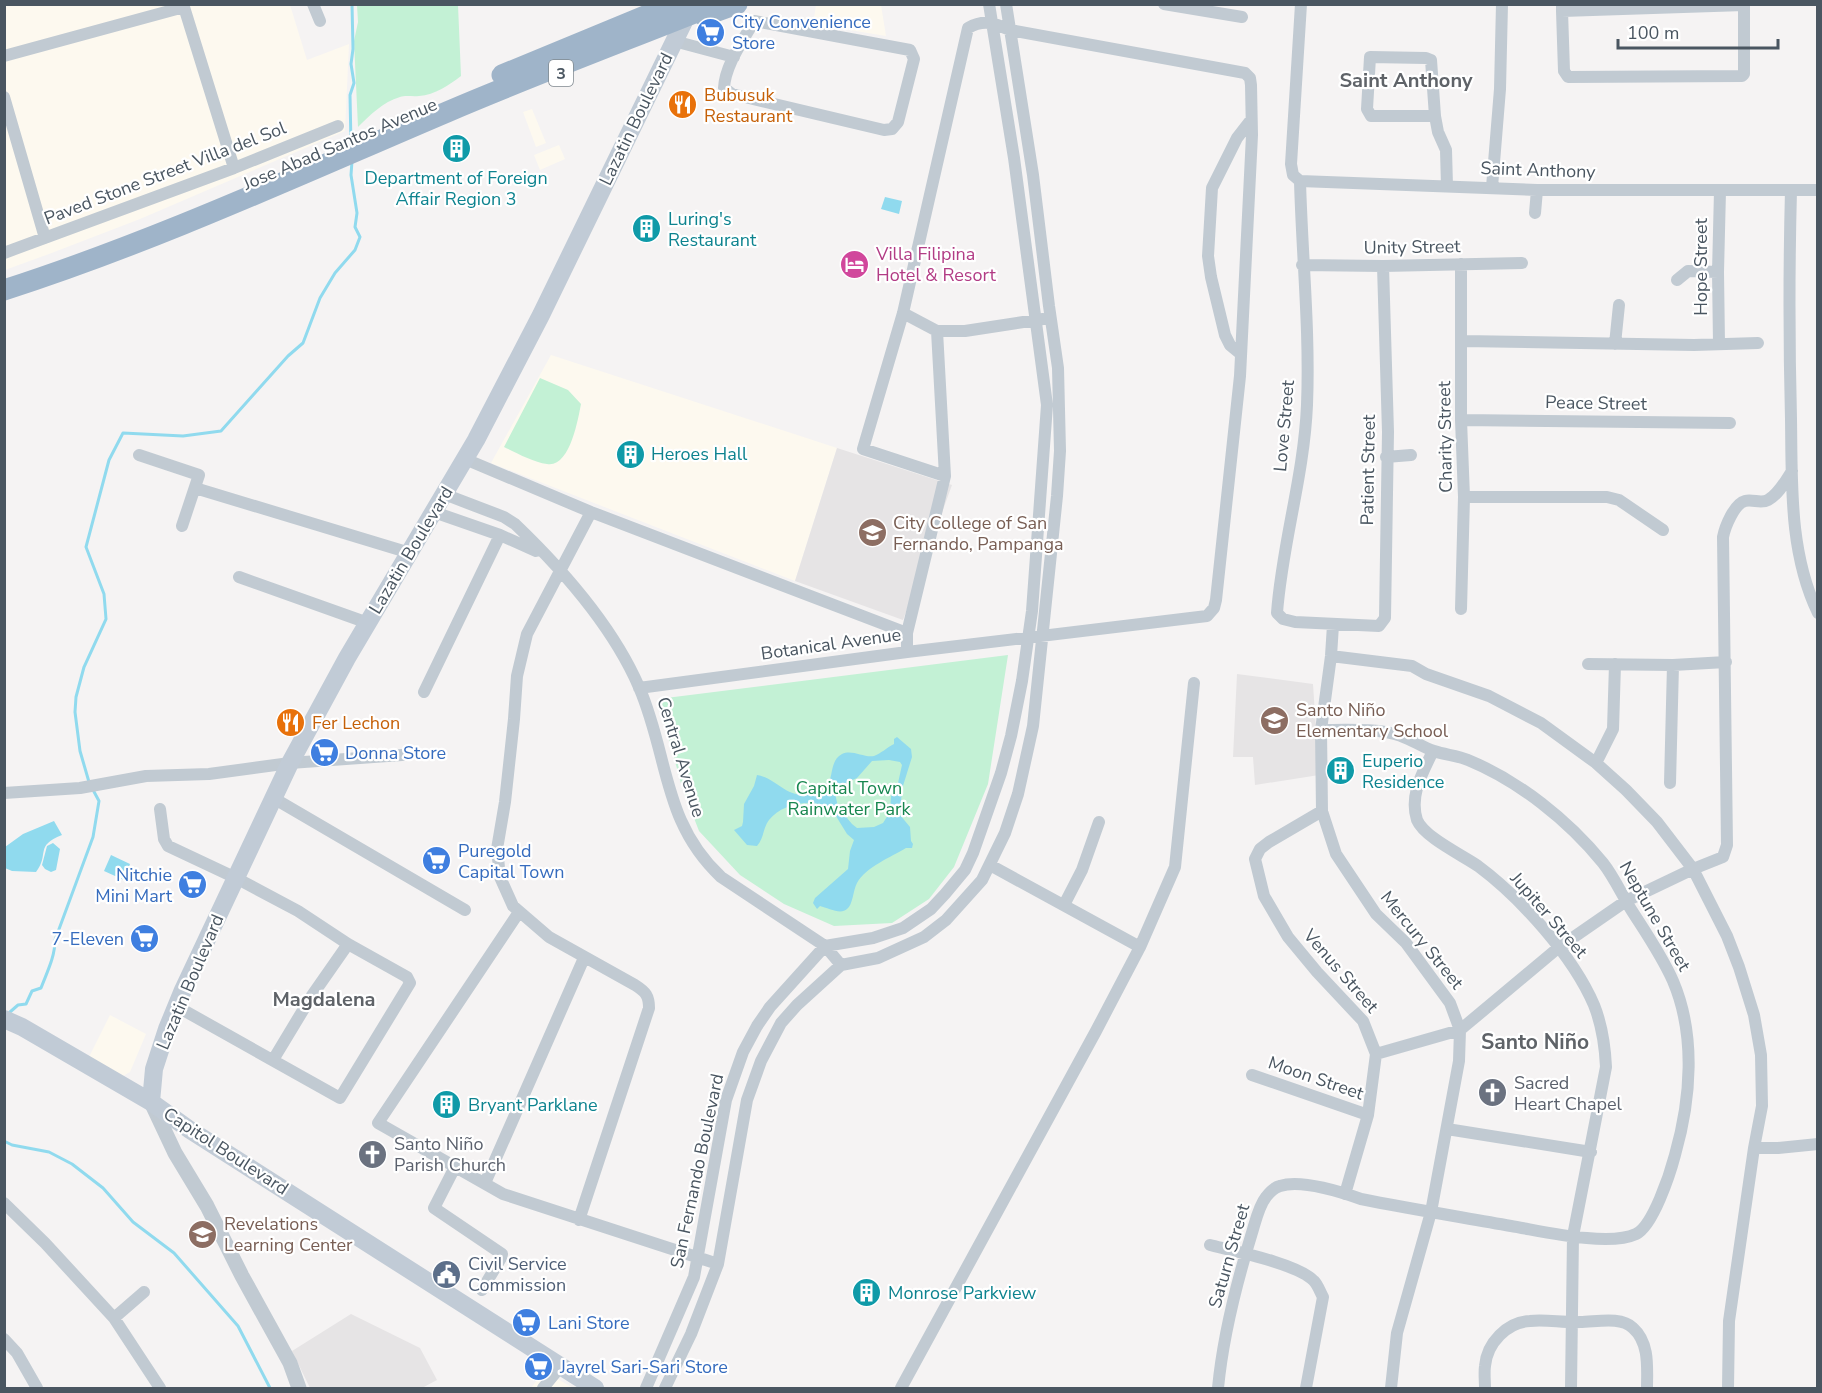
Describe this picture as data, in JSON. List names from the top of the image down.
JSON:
{
  "streets": {
    "highway": ["3", "Jose Abad Santos Avenue"],
    "main road": ["Lazatin Boulevard", "Capitol Boulevard"],
    "street": [
      "Saint Anthony",
      "Paved Stone Street Villa del Sol",
      "Unity Street",
      "Hope Street",
      "Peace Street",
      "Love Street",
      "Charity Street",
      "Patient Street",
      "Botanical Avenue",
      "Central Avenue",
      "Jupiter Street",
      "Neptune Street",
      "Mercury Street",
      "Venus Street",
      "Moon Street",
      "San Fernando Boulevard",
      "Saturn Street"
    ]
  },
  "crossings": [
    ["3", "Lazatin Boulevard"],
    ["3", "Jose Abad Santos Avenue"],
    ["Lazatin Boulevard", "Jose Abad Santos Avenue"],
    ["Lazatin Boulevard", "Central Avenue"],
    ["Lazatin Boulevard", "Capitol Boulevard"],
    ["Saint Anthony", "Hope Street"],
    ["Saint Anthony", "Love Street"],
    ["Unity Street", "Love Street"],
    ["Unity Street", "Charity Street"],
    ["Unity Street", "Patient Street"],
    ["Peace Street", "Charity Street"],
    ["Love Street", "Patient Street"],
    ["Love Street", "Mercury Street"],
    ["Patient Street", "Mercury Street"],
    ["Botanical Avenue", "Central Avenue"],
    ["Central Avenue", "San Fernando Boulevard"],
    ["Jupiter Street", "Neptune Street"],
    ["Neptune Street", "Mercury Street"],
    ["Neptune Street", "Saturn Street"],
    ["Mercury Street", "Venus Street"],
    ["Mercury Street", "Saturn Street"],
    ["Venus Street", "Moon Street"],
    ["Venus Street", "Saturn Street"]
  ],
  "districts": ["Saint Anthony", "Magdalena", "Santo Niño"],
  "parks": ["Capital Town Rainwater Park"],
  "places": {
    "supermarket": [
      "City Convenience Store",
      "Donna Store",
      "Puregold Capital Town",
      "Nitchie Mini Mart",
      "7-Eleven",
      "Lani Store",
      "Jayrel Sari-Sari Store"
    ],
    "restaurant": ["Bubusuk Restaurant", "Fer Lechon"],
    "building": [
      "Department of Foreign Affair Region 3",
      "Luring's Restaurant",
      "Heroes Hall",
      "Euperio Residence",
      "Bryant Parklane",
      "Monrose Parkview"
    ],
    "hotel": ["Villa Filipina Hotel & Resort"],
    "school or university": ["City College of San Fernando, Pampanga", "Santo Niño Elementary School", "Revelations Learning Center"],
    "church": ["Sacred Heart Chapel", "Santo Niño Parish Church"],
    "public building": ["Civil Service Commission"]
  },
  "scale_bar": "100 m"
}
